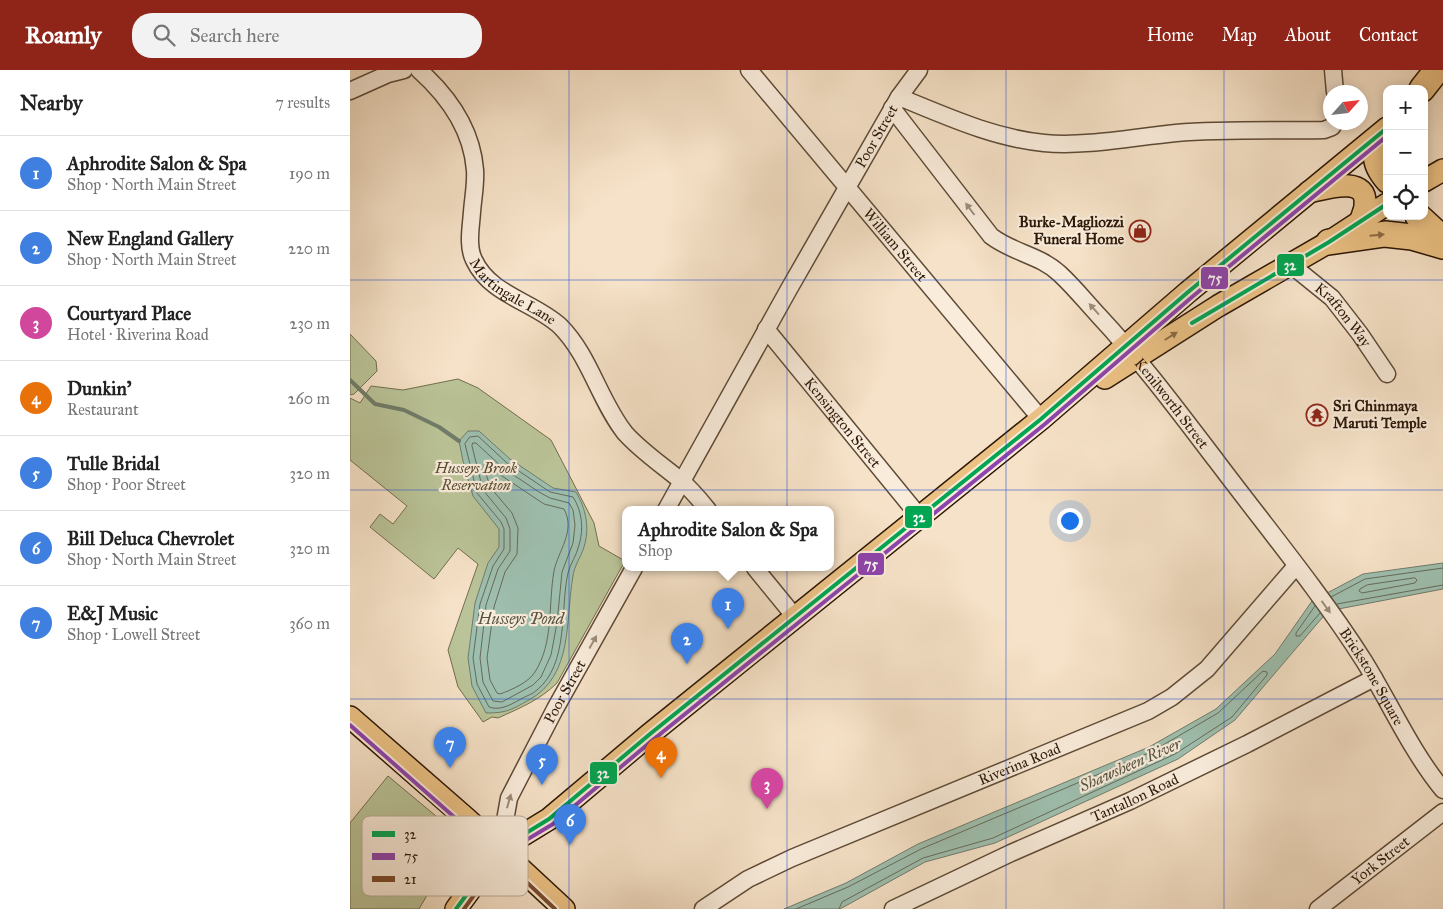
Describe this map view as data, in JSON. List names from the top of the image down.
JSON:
{
  "streets": {
    "street": [
      "Poor Street",
      "William Street",
      "Martingale Lane",
      "Krafton Way",
      "Kenilworth Street",
      "Kensington Street",
      "Brickstone Square",
      "Riverina Road",
      "Tantallon Road",
      "York Street"
    ]
  },
  "crossings": [
    ["Poor Street", "William Street"],
    ["Poor Street", "Martingale Lane"],
    ["Poor Street", "Kenilworth Street"],
    ["Poor Street", "Kensington Street"],
    ["Kenilworth Street", "Brickstone Square"],
    ["Kenilworth Street", "Riverina Road"],
    ["Brickstone Square", "Riverina Road"],
    ["Brickstone Square", "Tantallon Road"]
  ],
  "one_way": ["Kenilworth Street", "Brickstone Square"],
  "water": ["Husseys Pond", "Shawsheen River"],
  "parks": ["Husseys Brook Reservation"],
  "places": {
    "shop": ["Burke-Magliozzi Funeral Home"],
    "temple": ["Sri Chinmaya Maruti Temple"]
  },
  "lines": ["transit line 32", "transit line 75", "transit line 21"],
  "legend": ["32", "75", "21"],
  "north": "top right",
  "page": {
    "header": "Roamly",
    "search": "Search here",
    "nav": [
      "Home",
      "Map",
      "About",
      "Contact"
    ],
    "heading": ["Nearby", "7 results"],
    "map_buttons": ["+", "−"],
    "list": [
      {
        "mark": "1",
        "name": "Aphrodite Salon & Spa",
        "note": "Shop · North Main Street",
        "value": "190 m"
      },
      {
        "mark": "2",
        "name": "New England Gallery",
        "note": "Shop · North Main Street",
        "value": "220 m"
      },
      {
        "mark": "3",
        "name": "Courtyard Place",
        "note": "Hotel · Riverina Road",
        "value": "230 m"
      },
      {
        "mark": "4",
        "name": "Dunkin'",
        "note": "Restaurant",
        "value": "260 m"
      },
      {
        "mark": "5",
        "name": "Tulle Bridal",
        "note": "Shop · Poor Street",
        "value": "320 m"
      },
      {
        "mark": "6",
        "name": "Bill Deluca Chevrolet",
        "note": "Shop · North Main Street",
        "value": "320 m"
      },
      {
        "mark": "7",
        "name": "E&J Music",
        "note": "Shop · Lowell Street",
        "value": "360 m"
      }
    ],
    "popup": ["Aphrodite Salon & Spa", "Shop"],
    "pins": [
      "1",
      "2",
      "7",
      "4",
      "5",
      "3",
      "6"
    ]
  }
}
